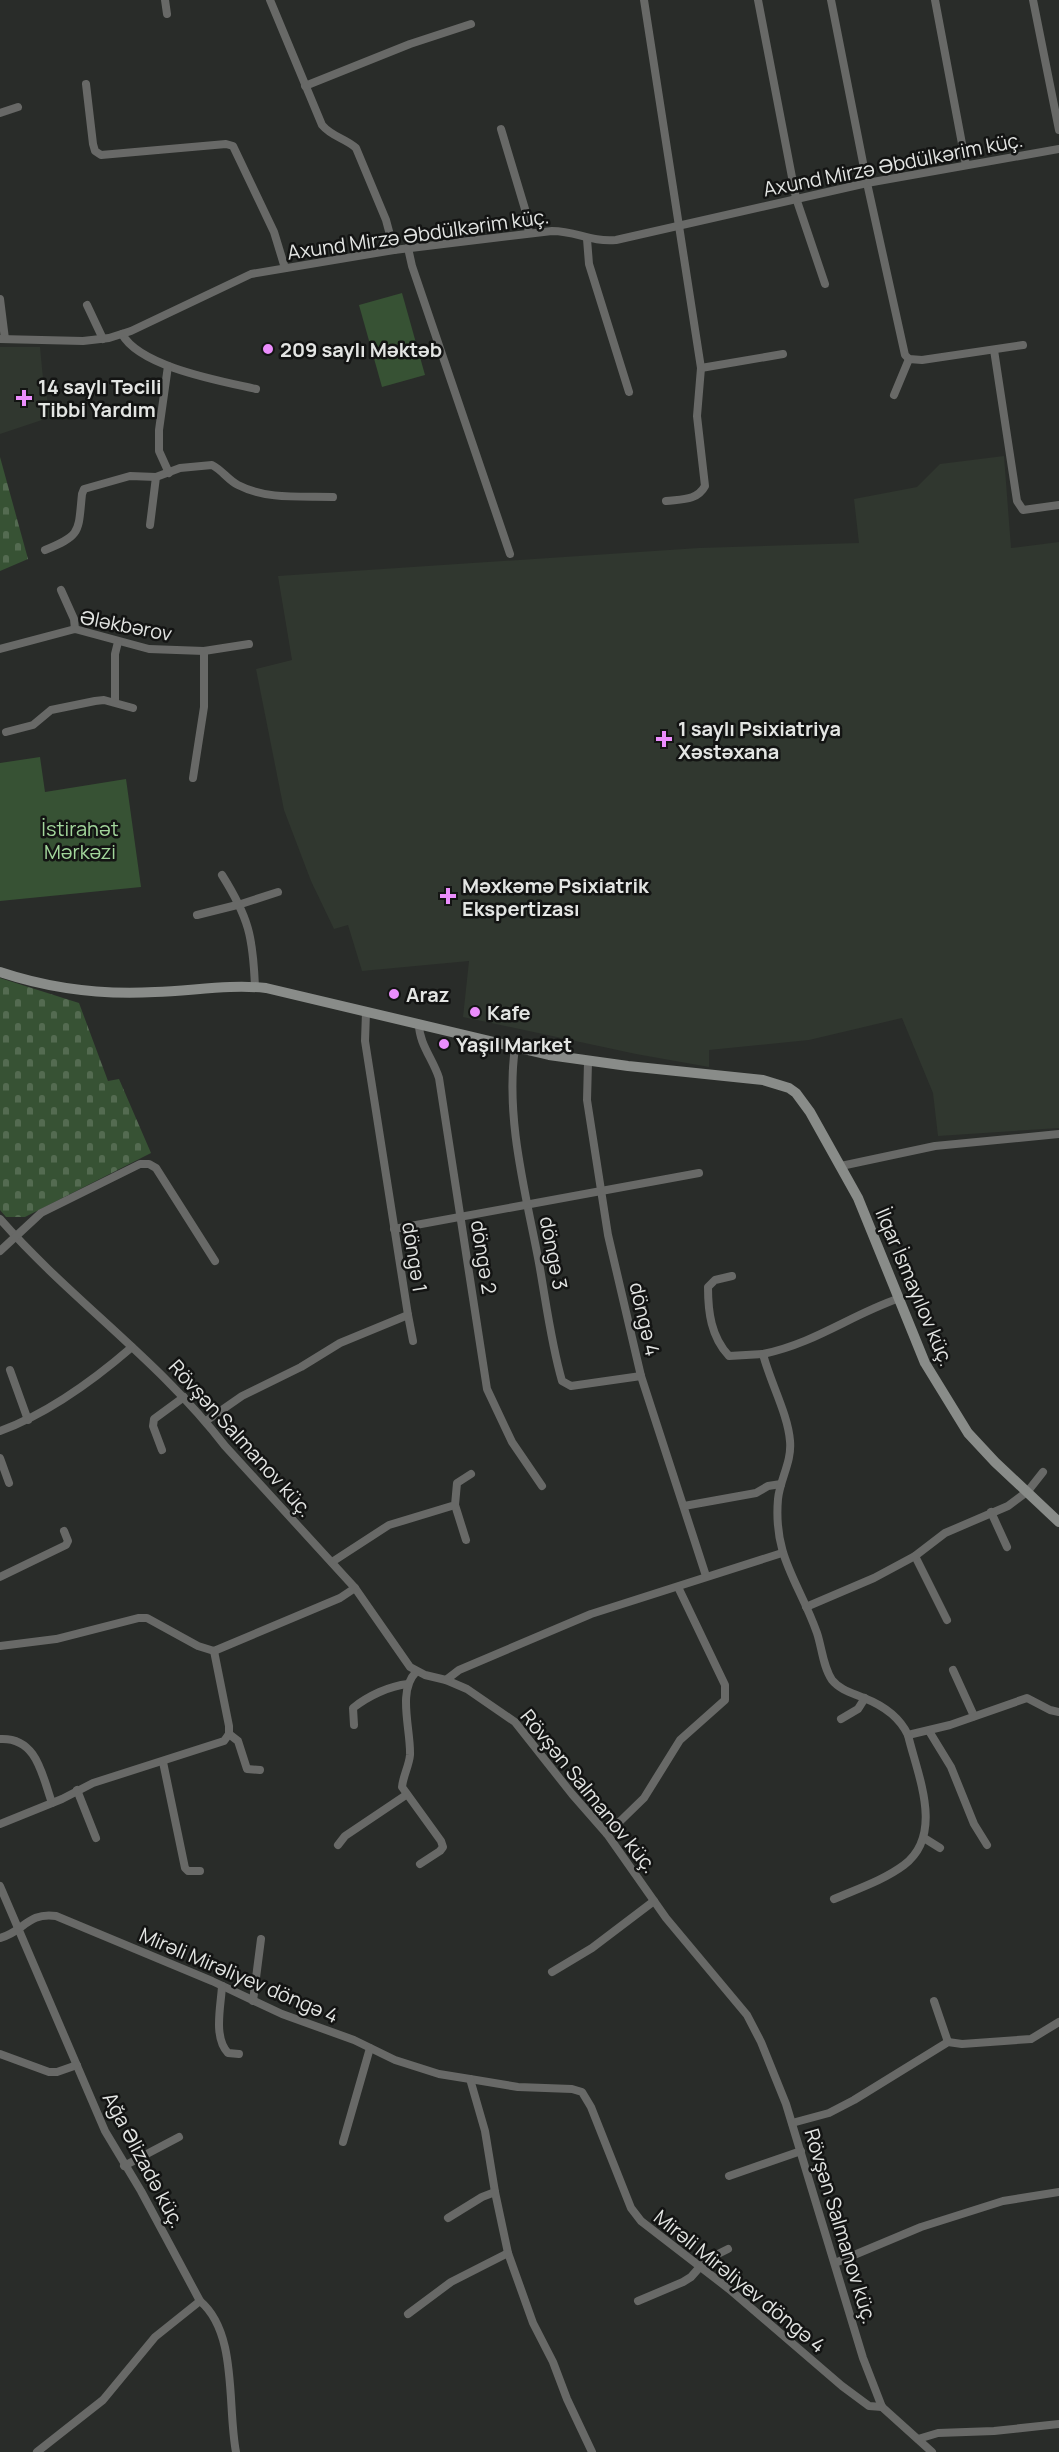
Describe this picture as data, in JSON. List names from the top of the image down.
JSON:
{
  "streets": {
    "main road": ["İlqar İsmayılov küç."],
    "street": [
      "Axund Mirzə Əbdülkərim küç.",
      "Ələkbərov",
      "döngə 3",
      "döngə 1",
      "döngə 2",
      "döngə 4",
      "Rövşən Salmanov küç.",
      "Mirəli Mirəliyev döngə 4",
      "Ağa Əlizadə küç."
    ]
  },
  "crossings": [
    ["döngə 3", "İlqar İsmayılov küç."],
    ["döngə 3", "döngə 4"],
    ["döngə 1", "İlqar İsmayılov küç."],
    ["döngə 1", "Rövşən Salmanov küç."],
    ["döngə 2", "İlqar İsmayılov küç."],
    ["İlqar İsmayılov küç.", "döngə 4"],
    ["Rövşən Salmanov küç.", "Mirəli Mirəliyev döngə 4"],
    ["Mirəli Mirəliyev döngə 4", "Ağa Əlizadə küç."]
  ],
  "parks": ["İstirahət Mərkəzi"],
  "places": {
    "other": [
      "209 saylı Məktəb",
      "Araz",
      "Kafe",
      "Yaşıl Market"
    ],
    "health": ["14 saylı Təcili Tibbi Yardım", "1 saylı Psixiatriya Xəstəxana", "Məxkəmə Psixiatrik Ekspertizası"]
  }
}
